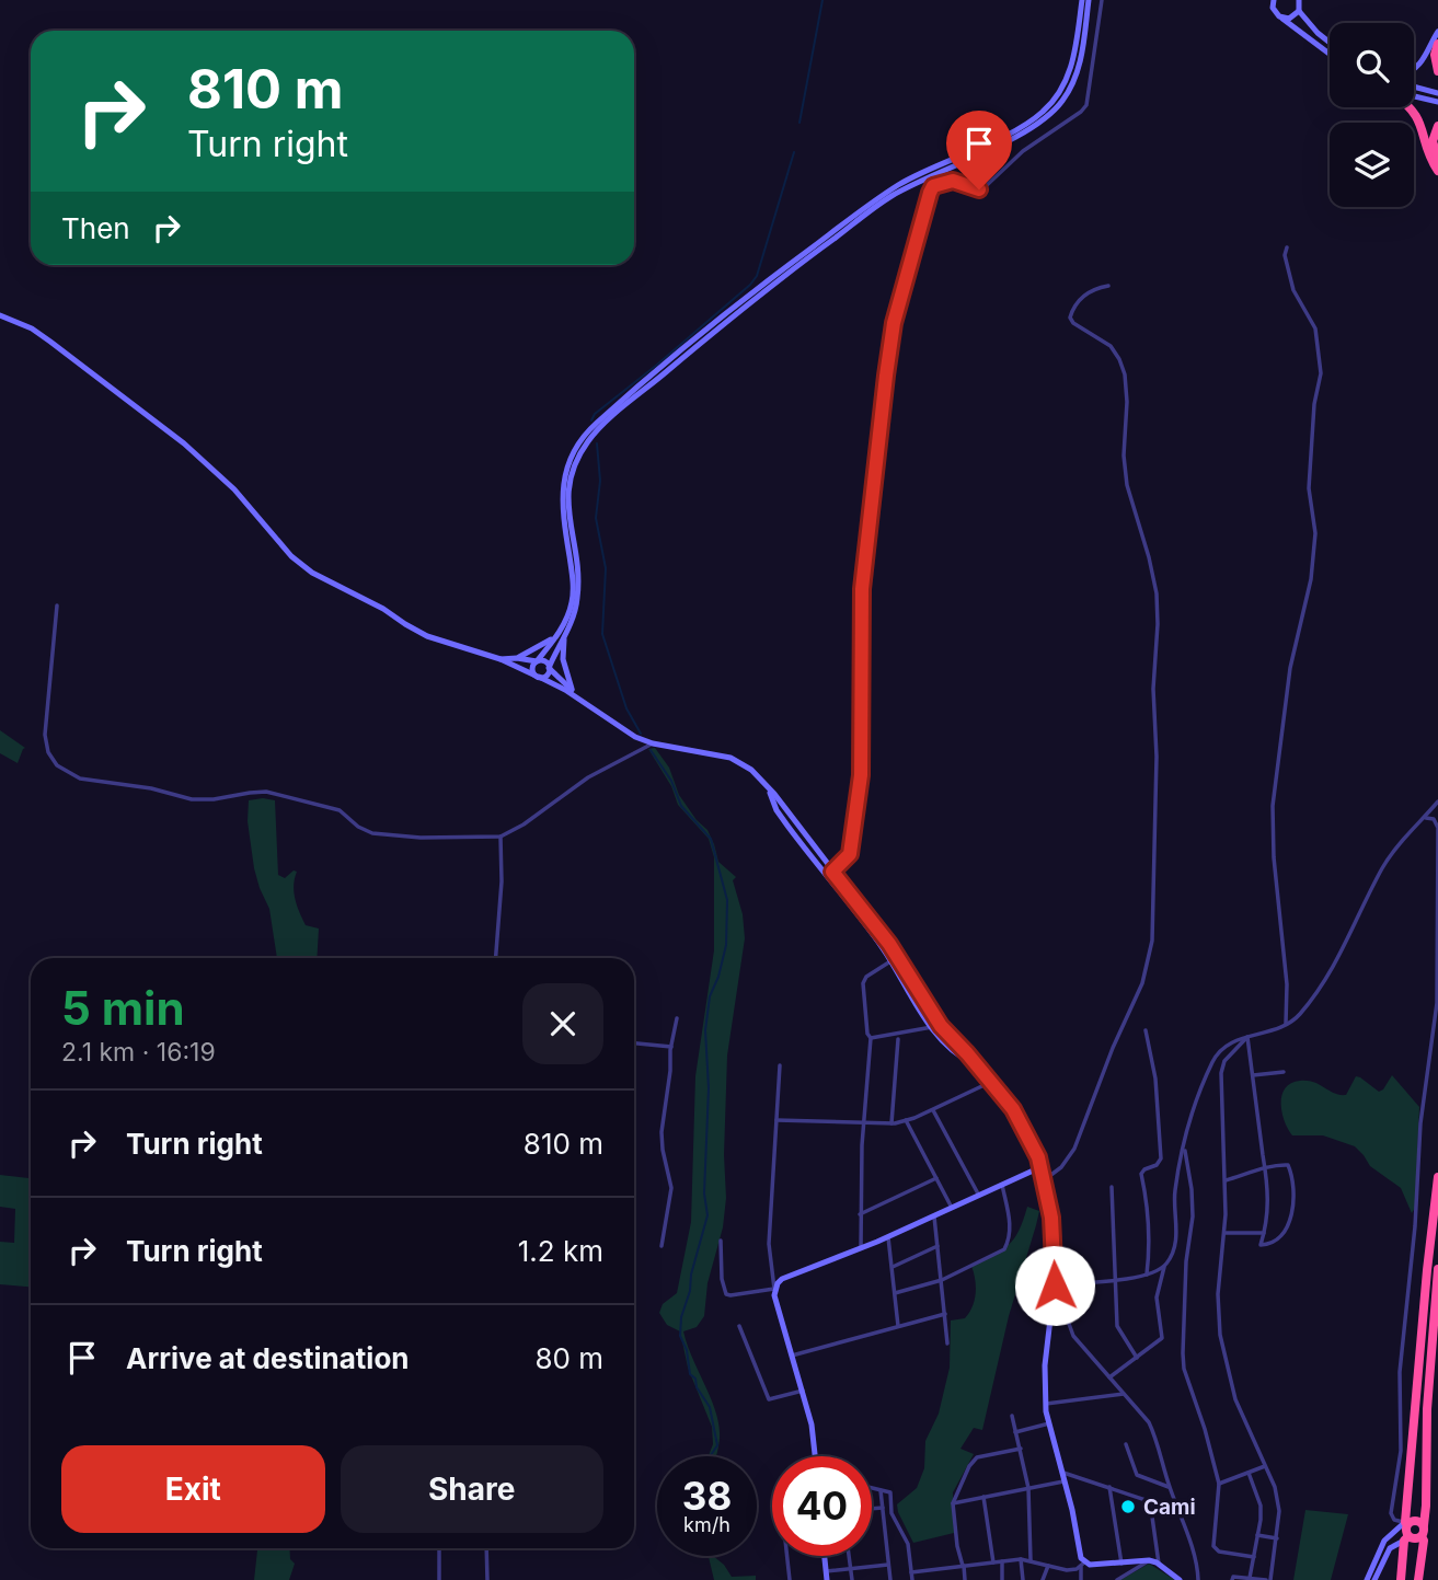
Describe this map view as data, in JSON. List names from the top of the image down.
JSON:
{
  "places": ["Cami"],
  "page": {
    "turn": ["810 m", "Turn right"],
    "then": "Then",
    "heading": ["5 min", "2.1 km · 16:19"],
    "list": [
      {
        "name": "Turn right",
        "value": "810 m"
      },
      {
        "name": "Turn right",
        "value": "1.2 km"
      },
      {
        "name": "Arrive at destination",
        "value": "80 m"
      }
    ],
    "buttons": ["Exit", "Share"],
    "speed": "38 km/h",
    "limit": "40"
  }
}
